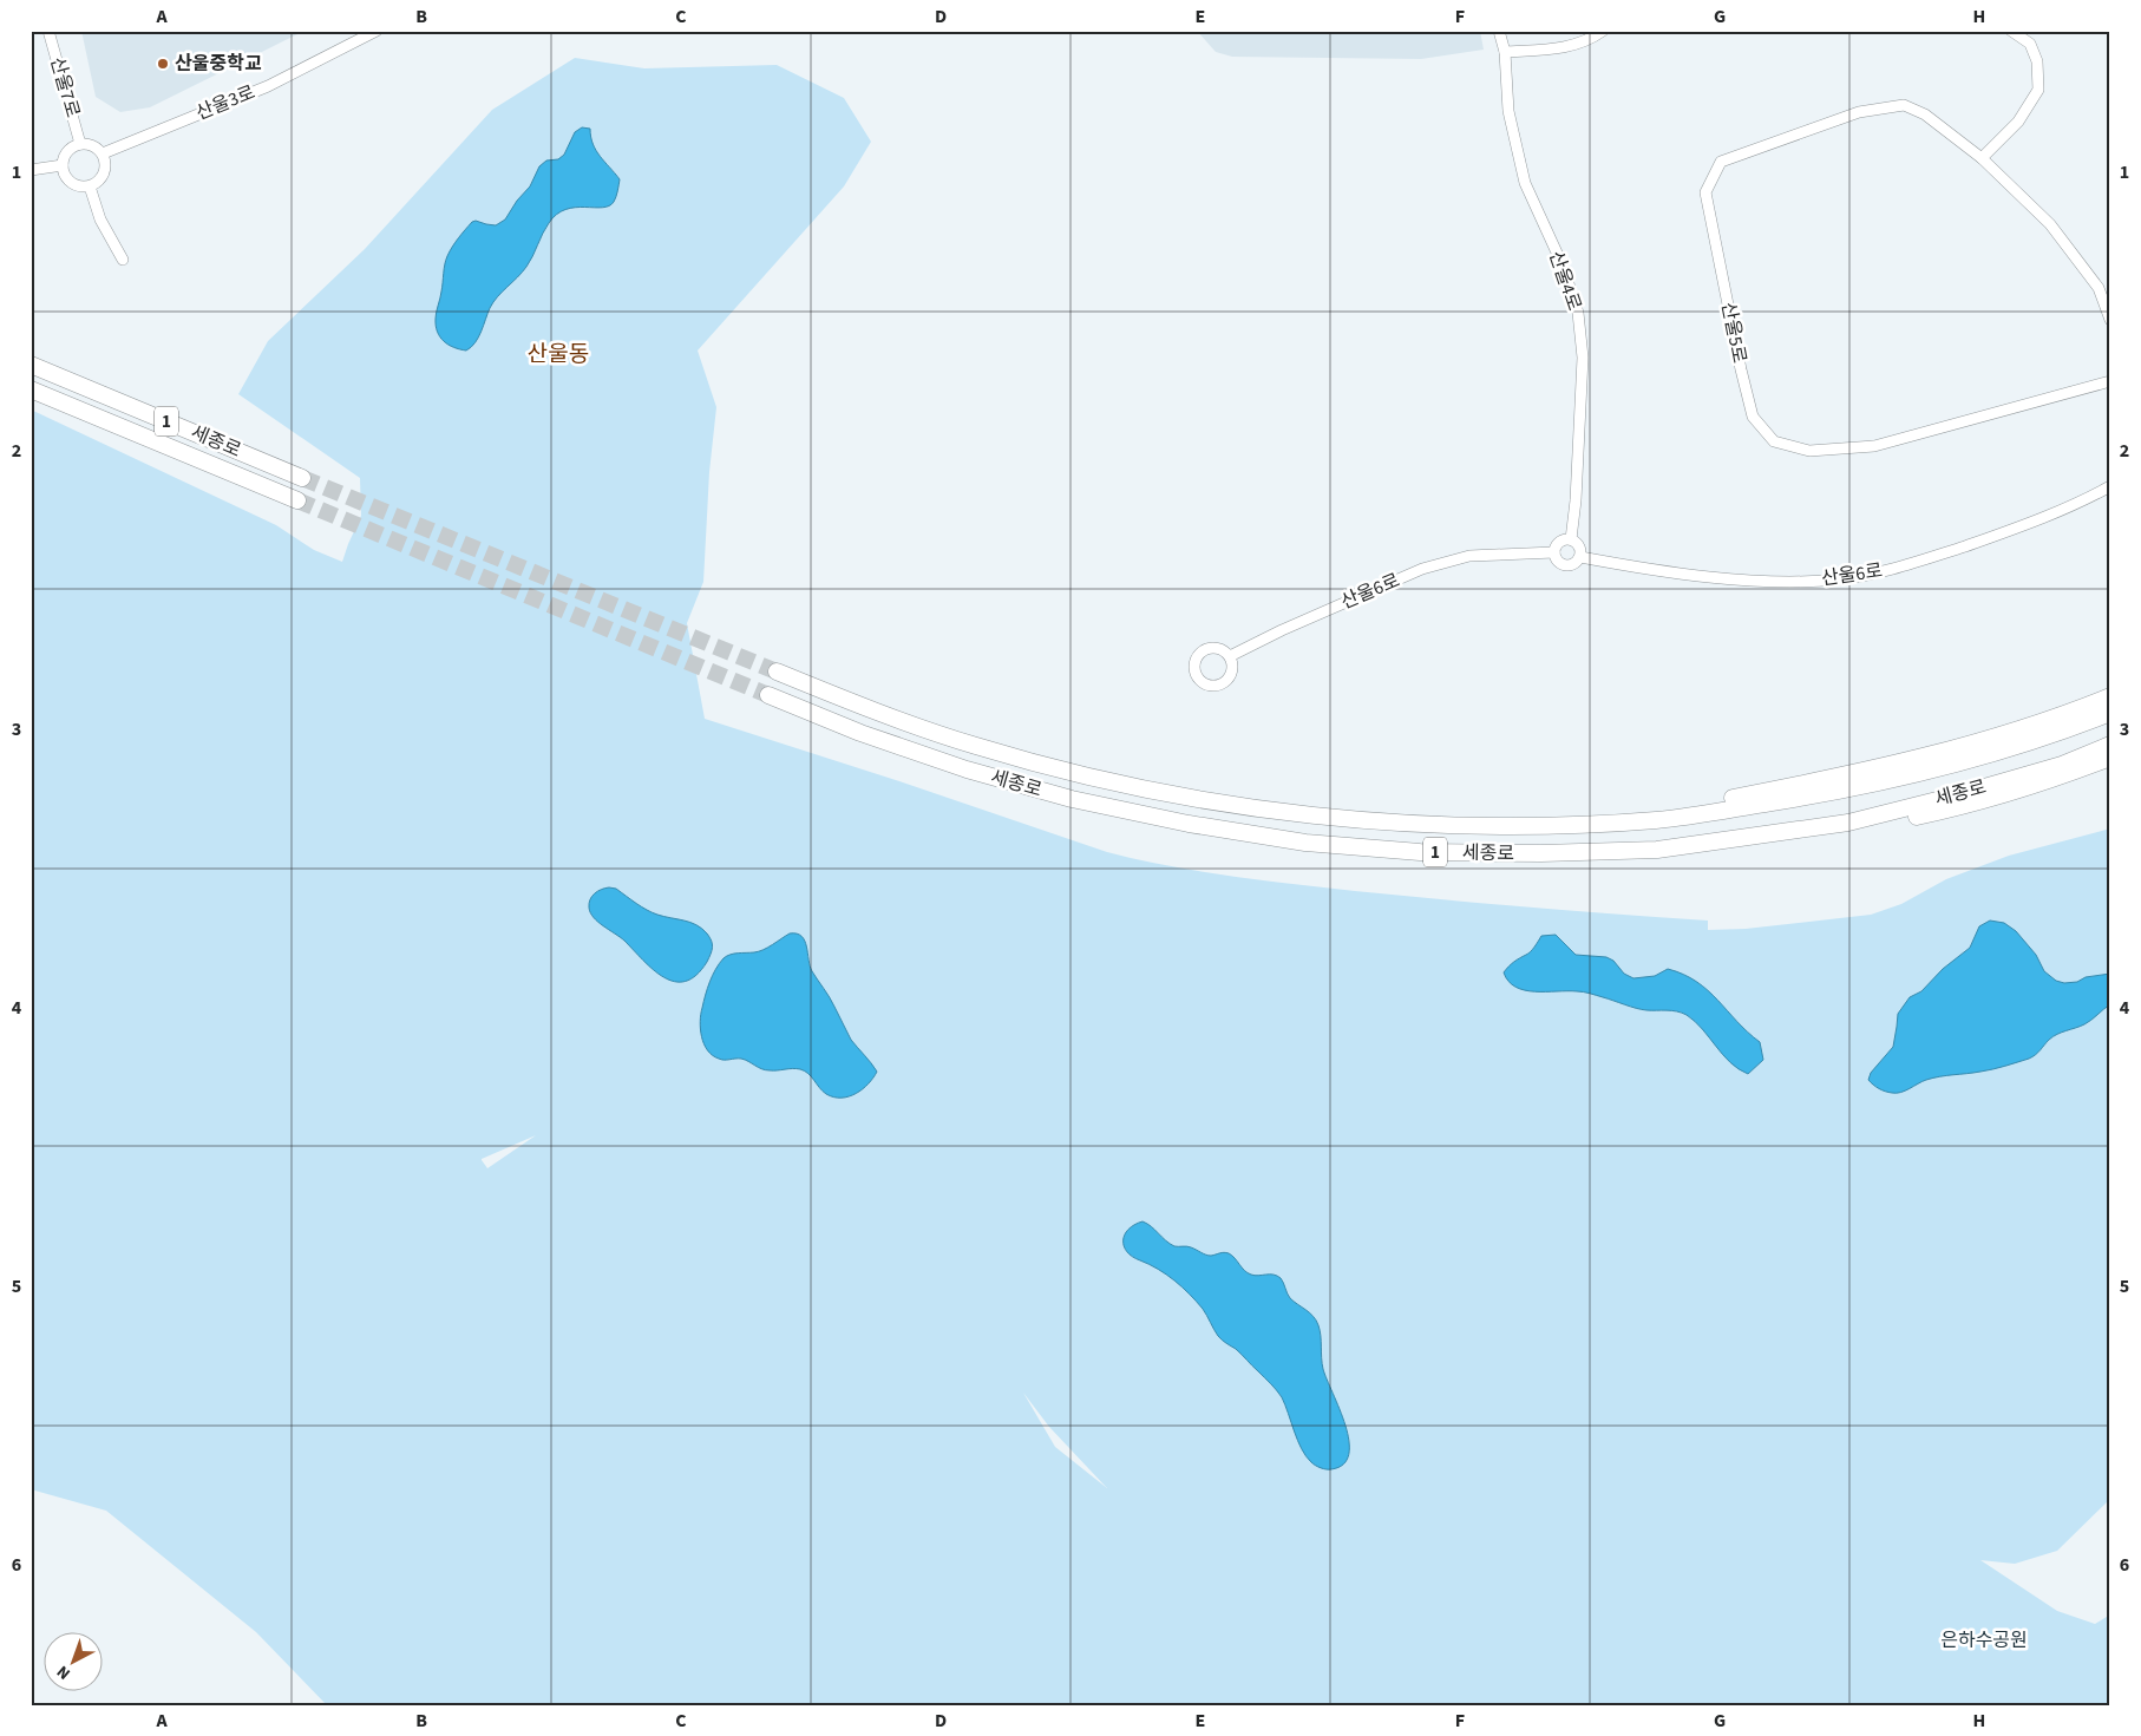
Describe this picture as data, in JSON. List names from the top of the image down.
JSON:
{
  "streets": {
    "highway": ["1", "세종로"],
    "street": [
      "산울7로",
      "산울3로",
      "산울4로",
      "산울5로",
      "산울6로"
    ]
  },
  "crossings": [
    ["산울7로", "산울3로"],
    ["산울4로", "산울6로"]
  ],
  "districts": ["산울동"],
  "parks": ["은하수공원"],
  "places": ["산울중학교"],
  "north": "bottom left",
  "grid": {
    "columns": [
      "A",
      "B",
      "C",
      "D",
      "E",
      "F",
      "G",
      "H"
    ],
    "rows": [
      "1",
      "2",
      "3",
      "4",
      "5",
      "6"
    ]
  }
}
